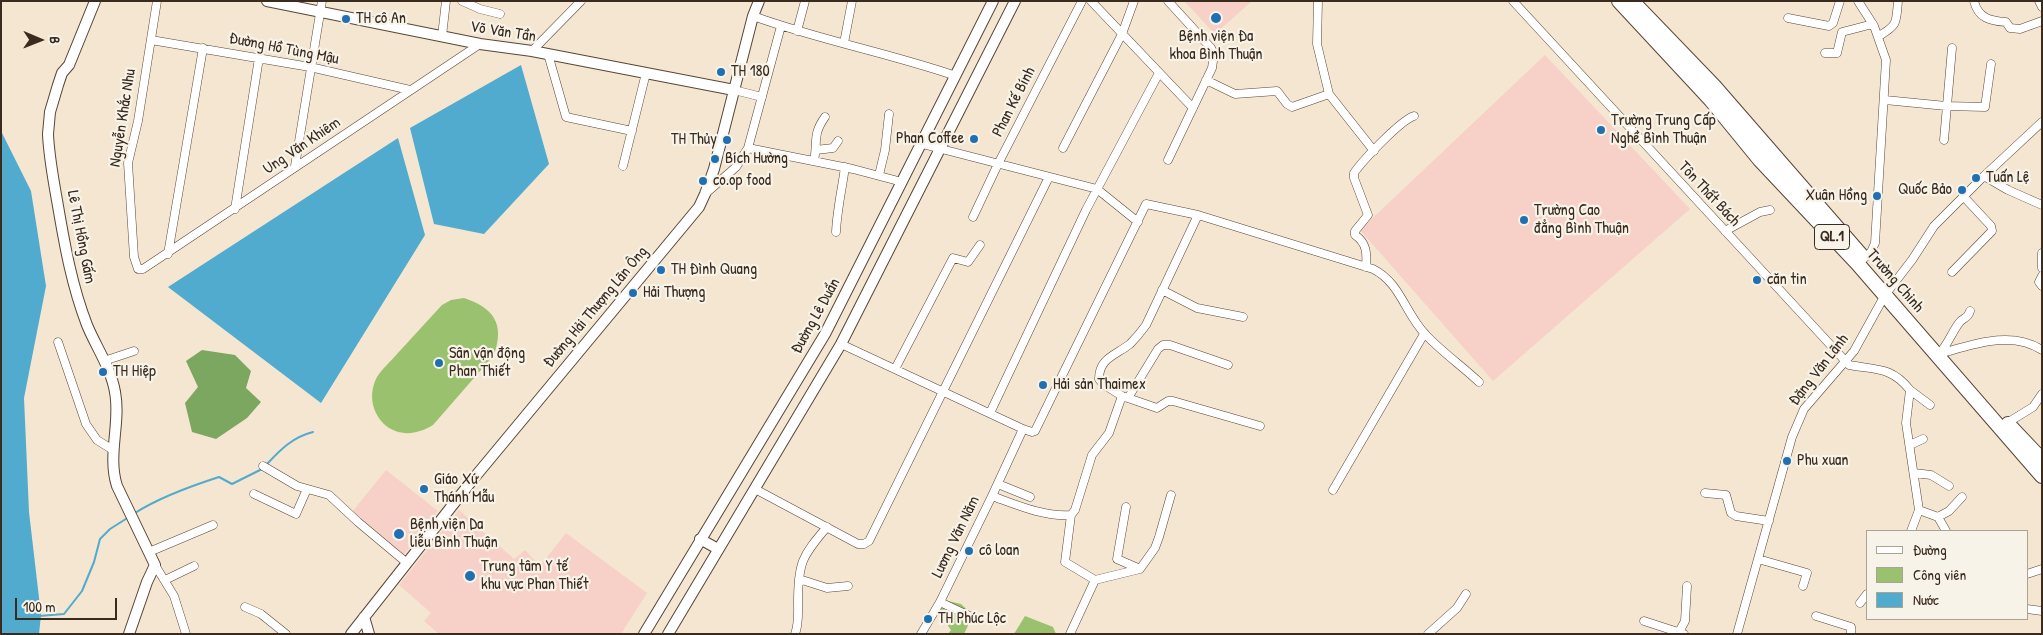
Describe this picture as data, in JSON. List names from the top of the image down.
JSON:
{
  "streets": {
    "highway": ["QL.1", "Trường Chinh"],
    "street": [
      "Võ Văn Tần",
      "Đường Hồ Tùng Mậu",
      "Phan Kế Bính",
      "Nguyễn Khắc Nhu",
      "Ung Văn Khiêm",
      "Tôn Thất Bách",
      "Lê Thị Hồng Gấm",
      "Đường Hải Thượng Lãn Ông",
      "Đường Lê Duẩn",
      "Đặng Văn Lãnh",
      "Lương Văn Năm"
    ]
  },
  "crossings": [
    ["Võ Văn Tần", "Ung Văn Khiêm"],
    ["Võ Văn Tần", "Đường Hải Thượng Lãn Ông"],
    ["Đường Hồ Tùng Mậu", "Nguyễn Khắc Nhu"],
    ["Đường Hồ Tùng Mậu", "Ung Văn Khiêm"],
    ["Nguyễn Khắc Nhu", "Ung Văn Khiêm"],
    ["Tôn Thất Bách", "Đặng Văn Lãnh"],
    ["Trường Chinh", "Đặng Văn Lãnh"]
  ],
  "places": [
    "Bệnh viện Đa khoa Bình Thuận",
    "TH cô An",
    "TH 180",
    "Trường Trung Cấp Nghề Bình Thuận",
    "Phan Coffee",
    "TH Thủy",
    "Bích Hường",
    "Tuấn Lệ",
    "co.op food",
    "Quốc Bảo",
    "Xuân Hồng",
    "Trường Cao đẳng Bình Thuận",
    "TH Đình Quang",
    "căn tin",
    "Hải Thượng",
    "Sân vận động Phan Thiết",
    "TH Hiệp",
    "Hải sản Thaimex",
    "Phu xuan",
    "Giáo Xứ Thánh Mẫu",
    "Bệnh viện Da liễu Bình Thuận",
    "cô loan",
    "Trung tâm Y tế khu vực Phan Thiết",
    "TH Phúc Lộc"
  ],
  "legend": ["Đường", "Công viên", "Nước"],
  "scale_bar": "100 m",
  "north": "right"
}
